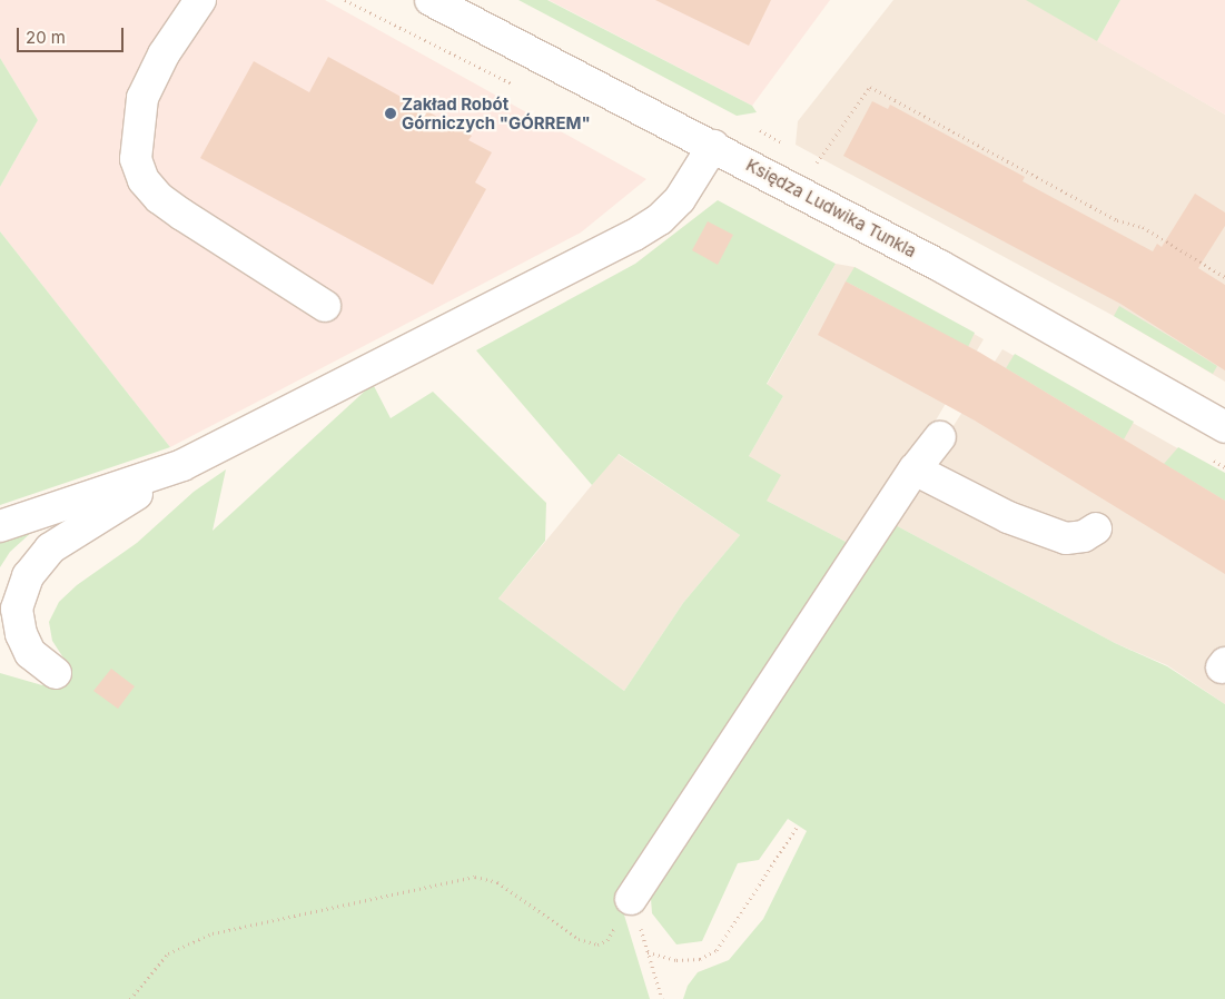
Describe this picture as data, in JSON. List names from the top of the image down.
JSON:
{
  "streets": {
    "street": ["Księdza Ludwika Tunkla"]
  },
  "places": ["Zakład Robót Górniczych \"GÓRREM\""],
  "scale_bar": "20 m"
}
